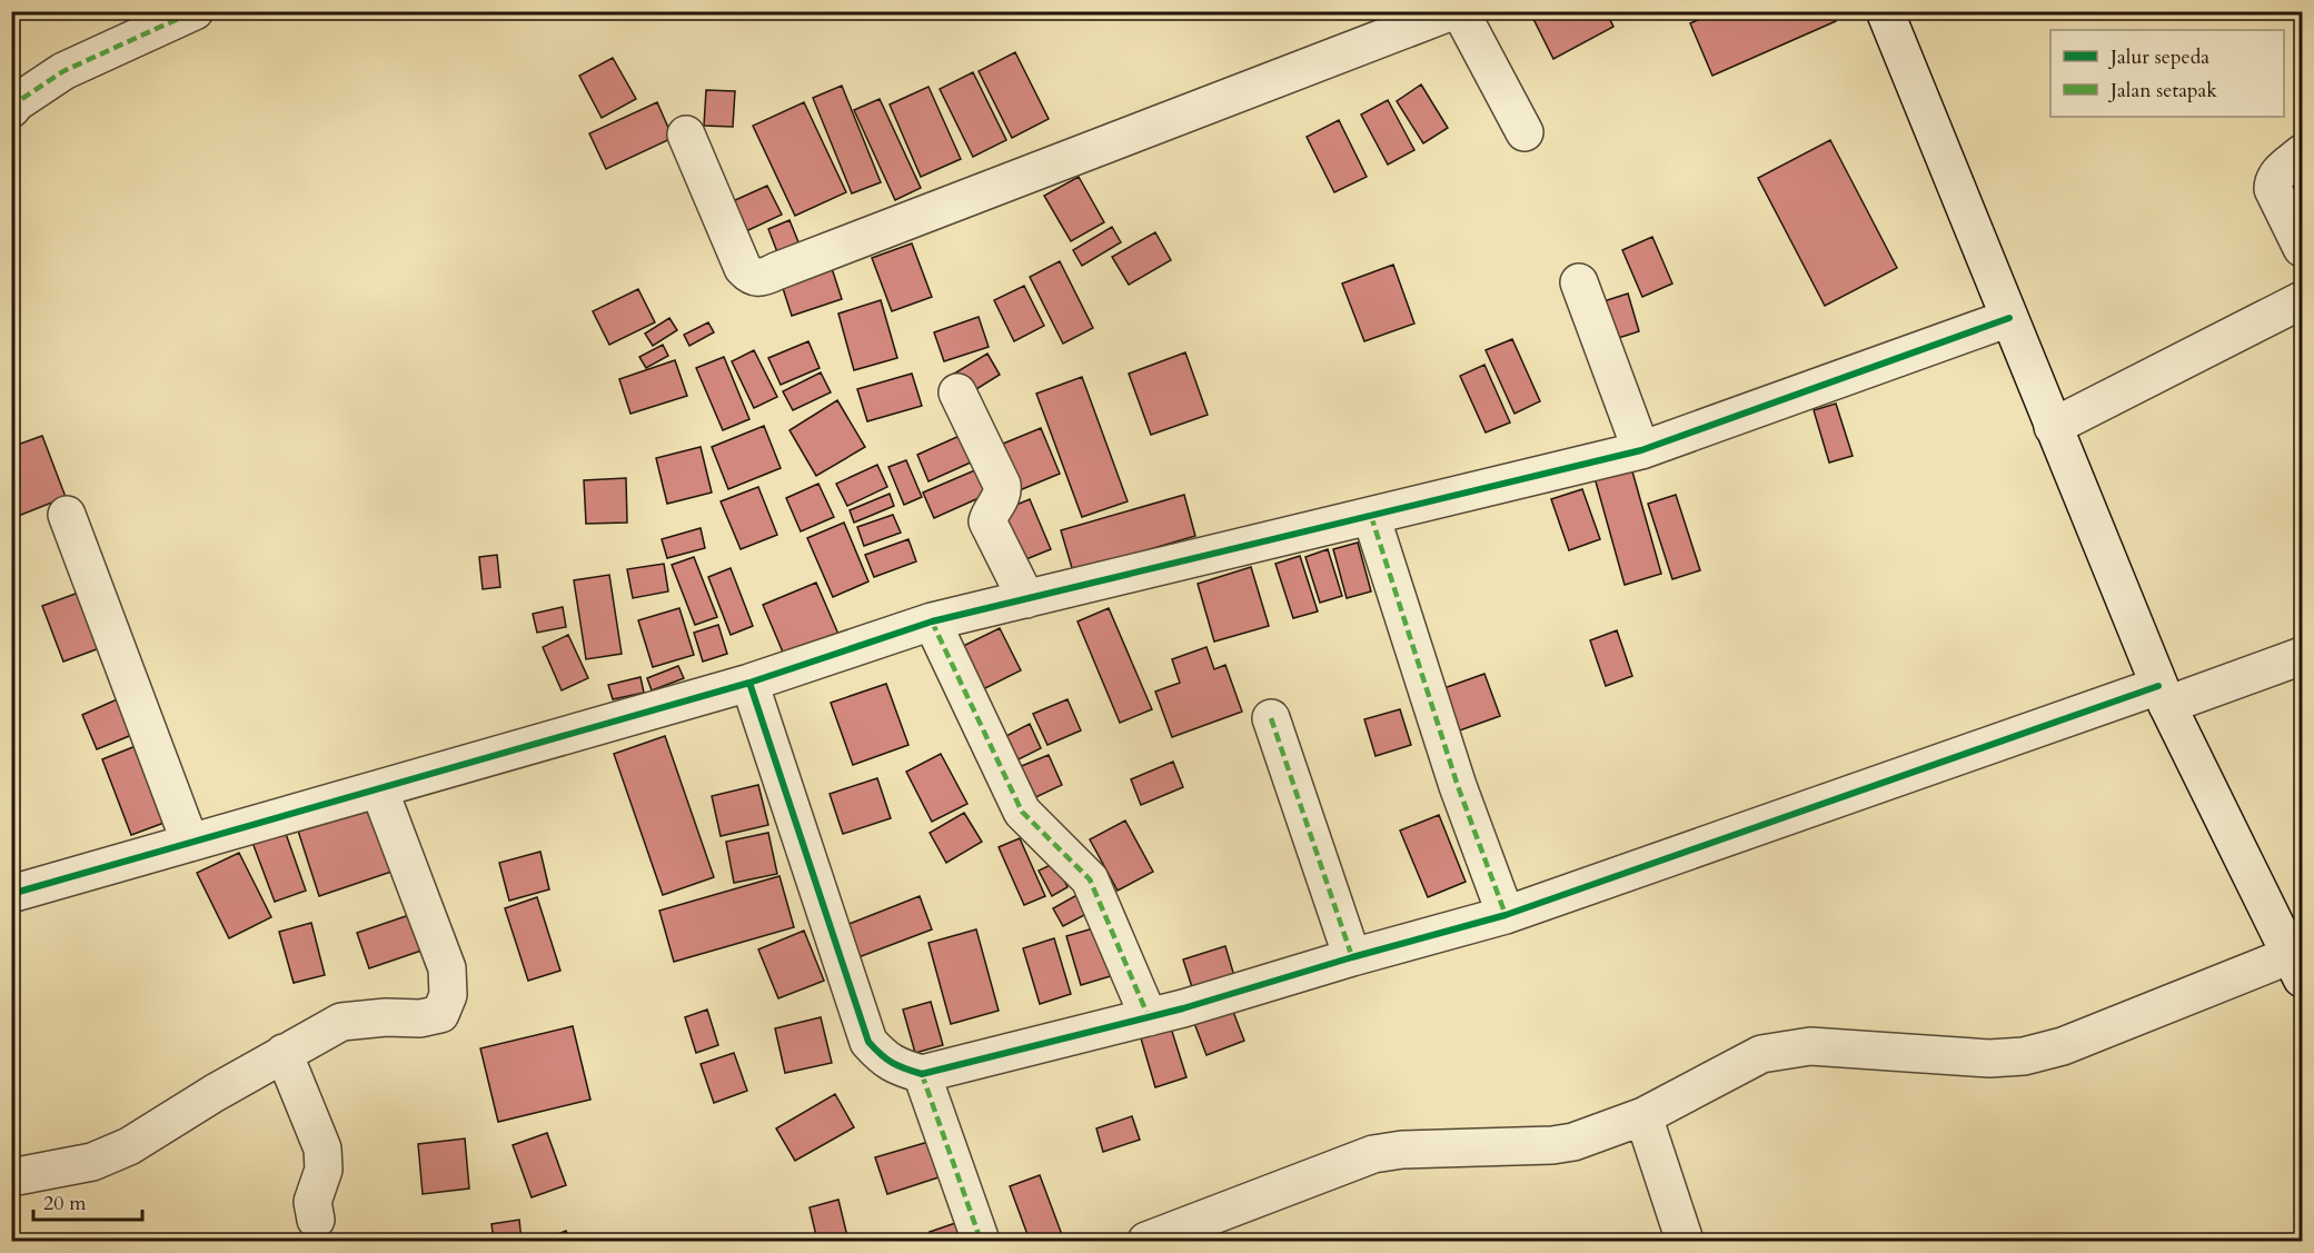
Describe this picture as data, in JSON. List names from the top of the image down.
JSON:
{
  "legend": ["Jalur sepeda", "Jalan setapak"],
  "scale_bar": "20 m"
}
